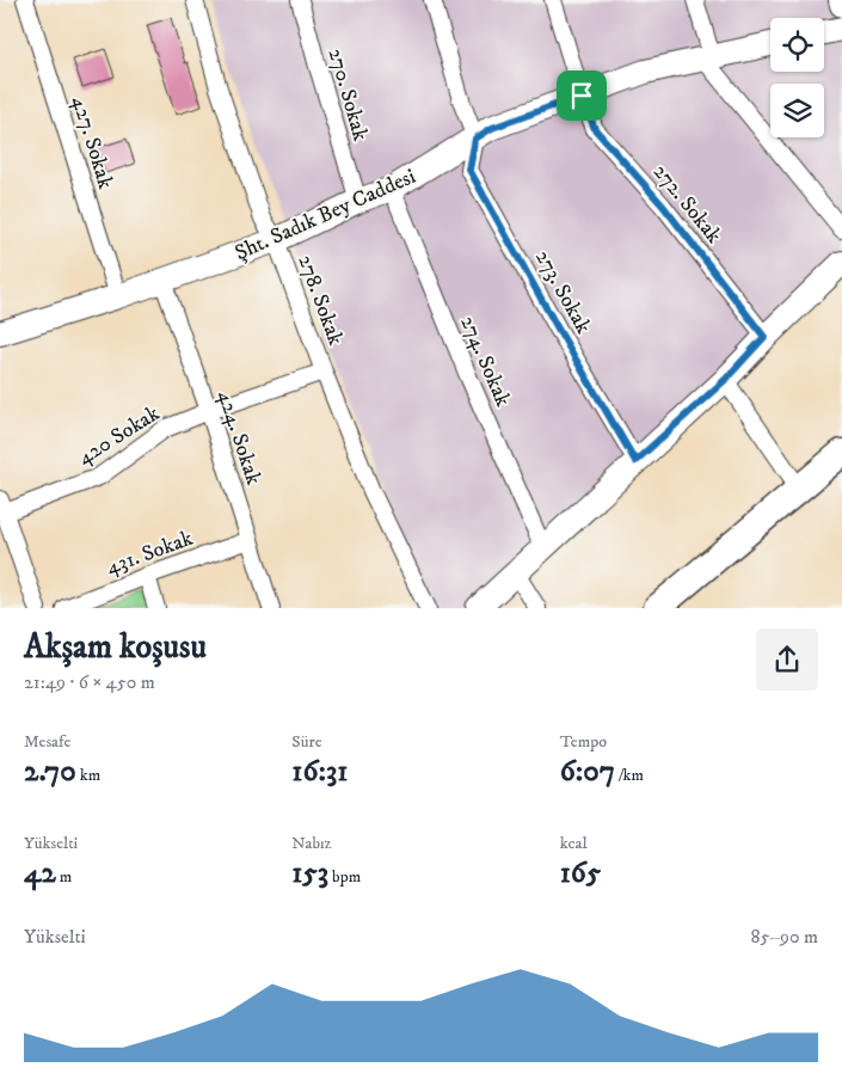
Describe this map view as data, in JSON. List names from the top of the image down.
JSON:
{
  "streets": {
    "street": [
      "270. Sokak",
      "427. Sokak",
      "272. Sokak",
      "Şht. Sadık Bey Caddesi",
      "273. Sokak",
      "278. Sokak",
      "274. Sokak",
      "420 Sokak",
      "424. Sokak",
      "431. Sokak"
    ]
  },
  "crossings": [
    ["270. Sokak", "Şht. Sadık Bey Caddesi"],
    ["427. Sokak", "Şht. Sadık Bey Caddesi"],
    ["272. Sokak", "Şht. Sadık Bey Caddesi"],
    ["Şht. Sadık Bey Caddesi", "273. Sokak"],
    ["Şht. Sadık Bey Caddesi", "278. Sokak"],
    ["Şht. Sadık Bey Caddesi", "274. Sokak"],
    ["Şht. Sadık Bey Caddesi", "424. Sokak"],
    ["278. Sokak", "420 Sokak"],
    ["420 Sokak", "424. Sokak"],
    ["424. Sokak", "431. Sokak"]
  ],
  "page": {
    "heading": ["Akşam koşusu", "21:49 · 6 × 450 m"],
    "stats": [
      ["Mesafe", "2.70 km"],
      ["Süre", "16:31"],
      ["Tempo", "6:07 /km"],
      ["Yükselti", "42 m"],
      ["Nabız", "153 bpm"],
      ["kcal", "165"]
    ],
    "chart": ["Yükselti", "85–90 m"]
  }
}
